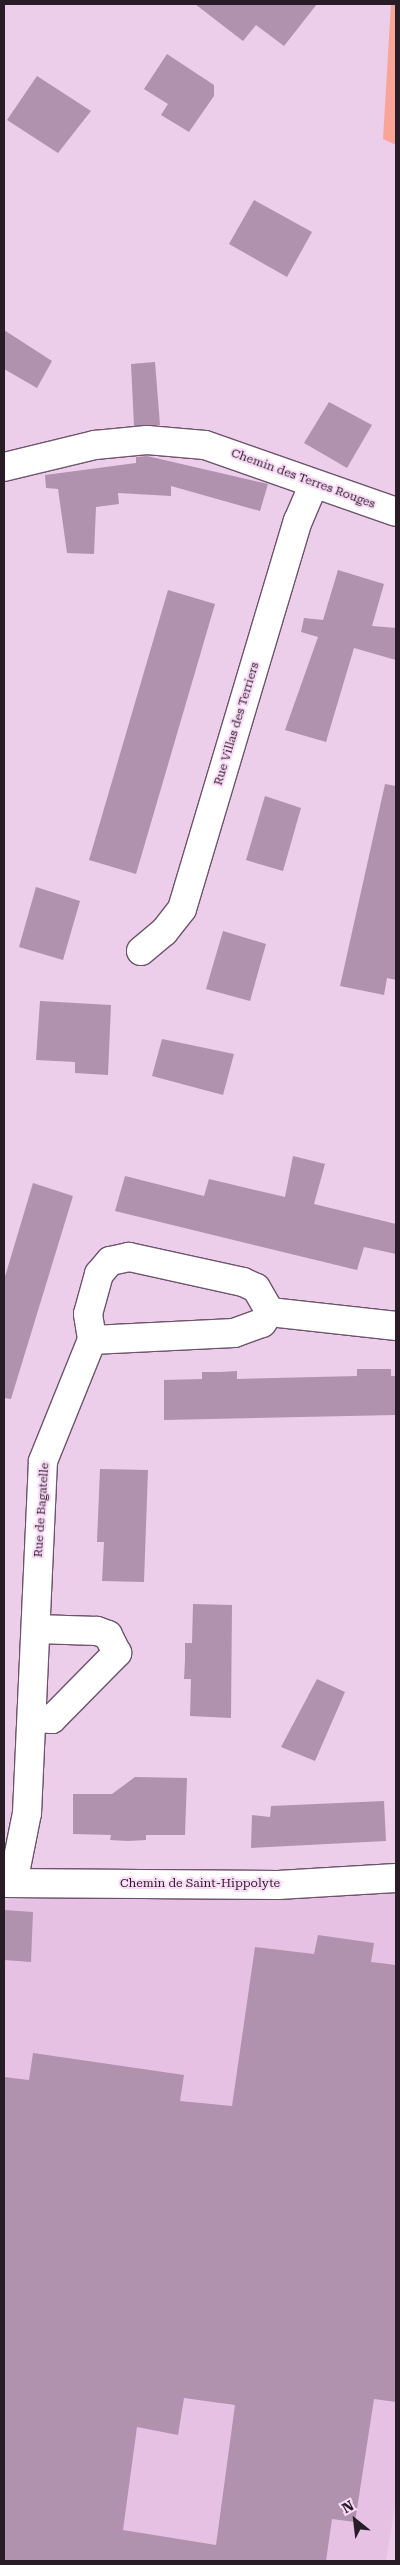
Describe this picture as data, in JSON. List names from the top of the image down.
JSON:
{
  "streets": {
    "street": [
      "Chemin des Terres Rouges",
      "Rue Villas des Terriers",
      "Rue de Bagatelle",
      "Chemin de Saint-Hippolyte"
    ]
  },
  "crossings": [
    ["Chemin des Terres Rouges", "Rue Villas des Terriers"],
    ["Rue de Bagatelle", "Chemin de Saint-Hippolyte"]
  ],
  "north": "top left"
}
